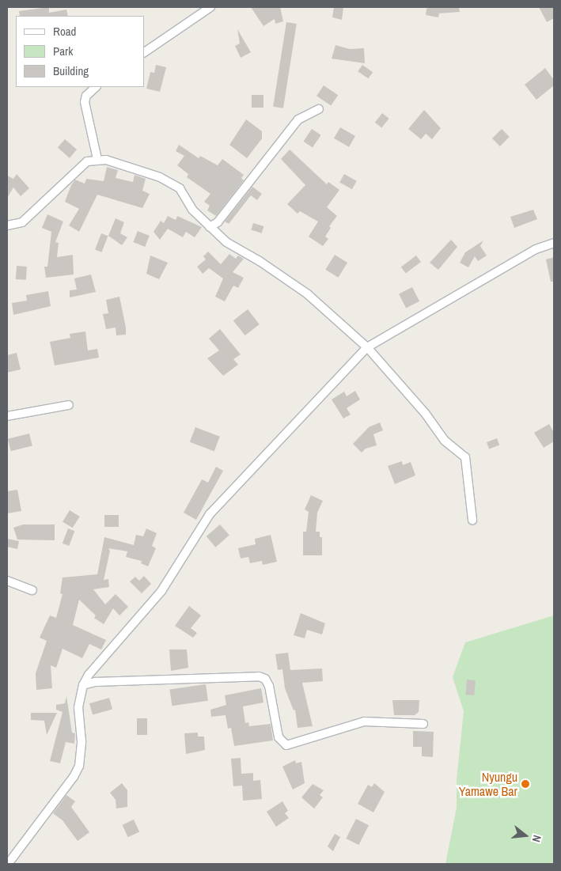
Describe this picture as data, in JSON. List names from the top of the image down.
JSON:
{
  "places": ["Nyungu Yamawe Bar"],
  "legend": ["Road", "Park", "Building"],
  "north": "right"
}
